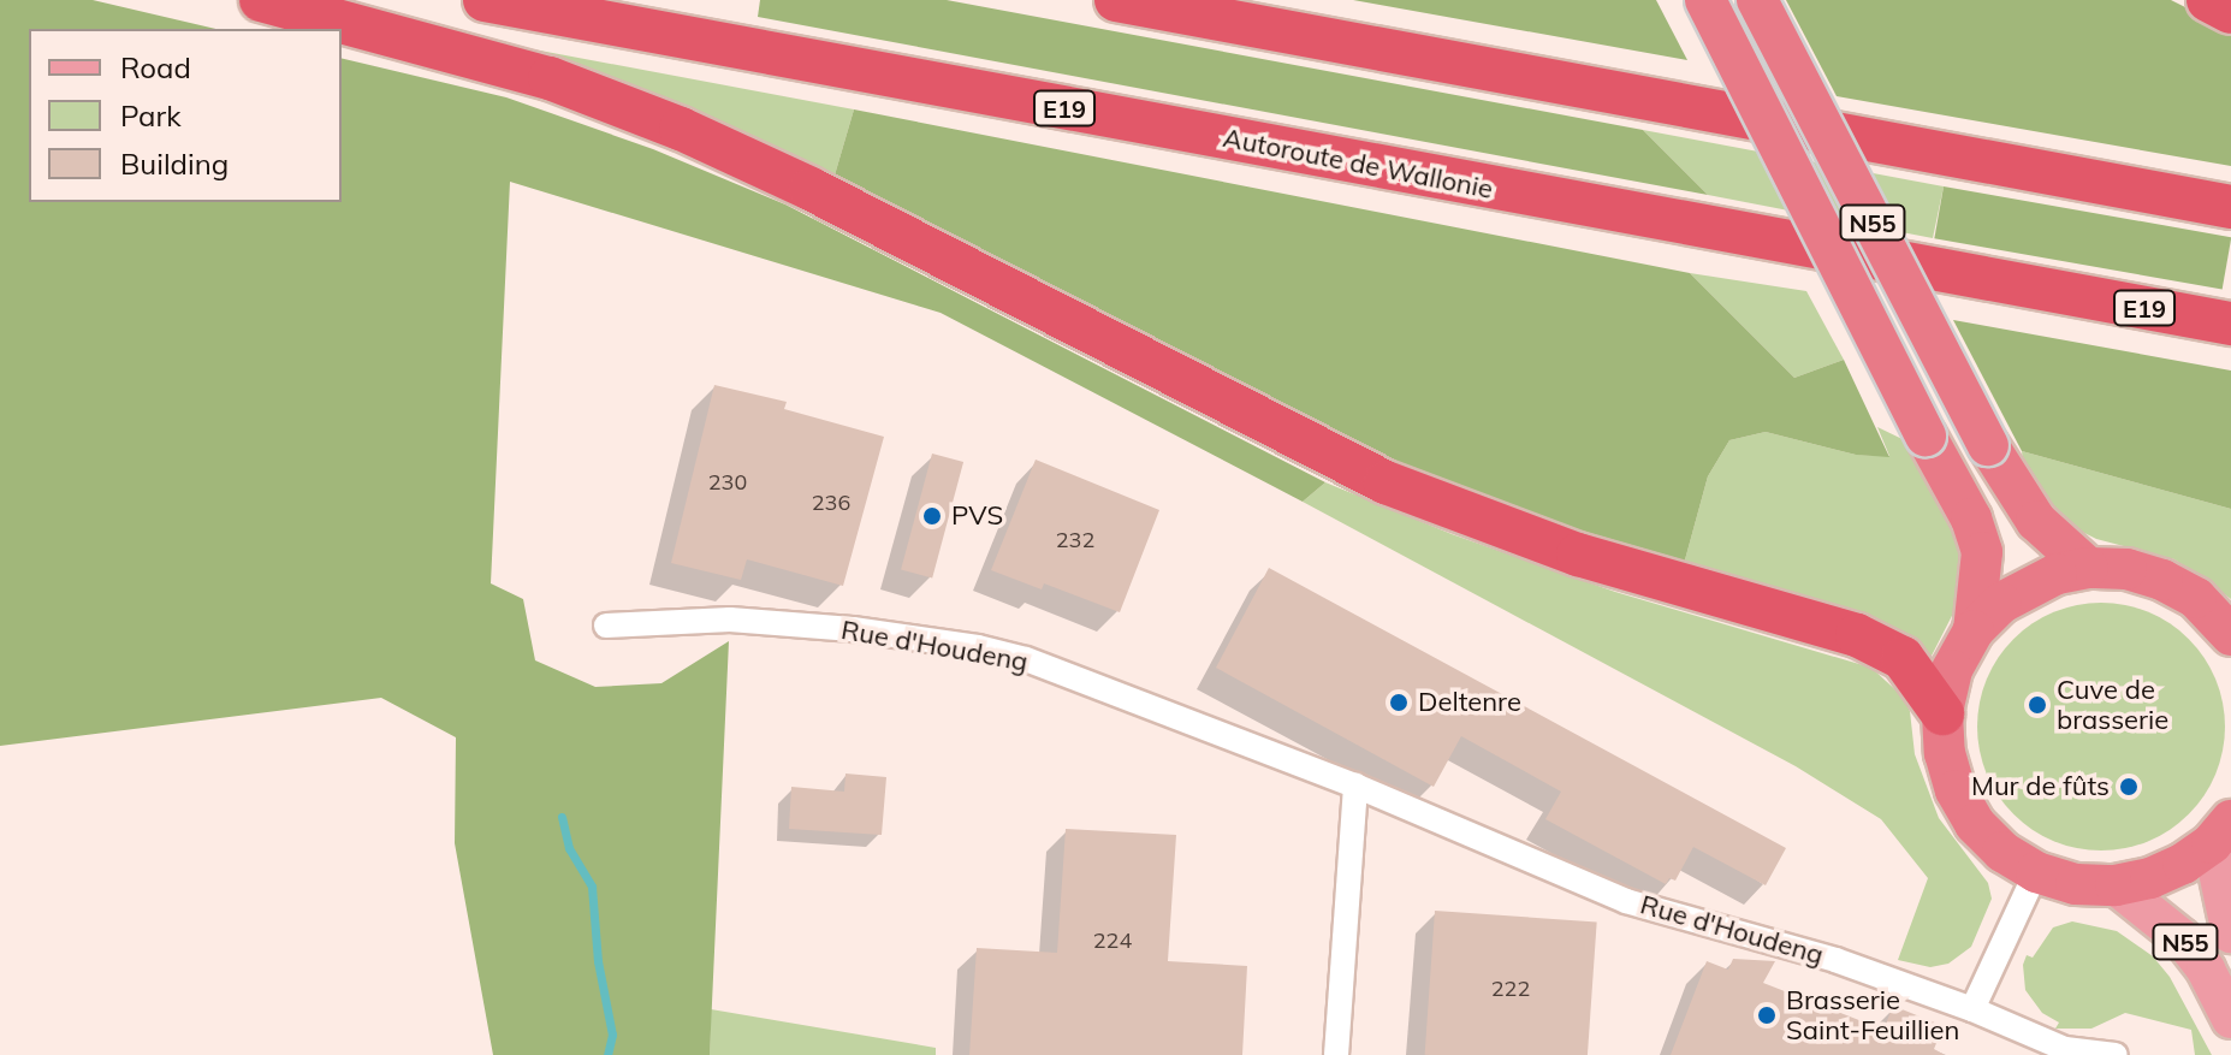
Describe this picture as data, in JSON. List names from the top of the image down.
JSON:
{
  "streets": {
    "highway": ["E19", "Autoroute de Wallonie", "N55"],
    "street": ["Rue d'Houdeng"]
  },
  "places": [
    "PVS",
    "Deltenre",
    "Cuve de brasserie",
    "Mur de fûts",
    "Brasserie Saint-Feuillien"
  ],
  "house_numbers": [
    "230",
    "236",
    "232",
    "224",
    "222"
  ],
  "legend": ["Road", "Park", "Building"]
}
